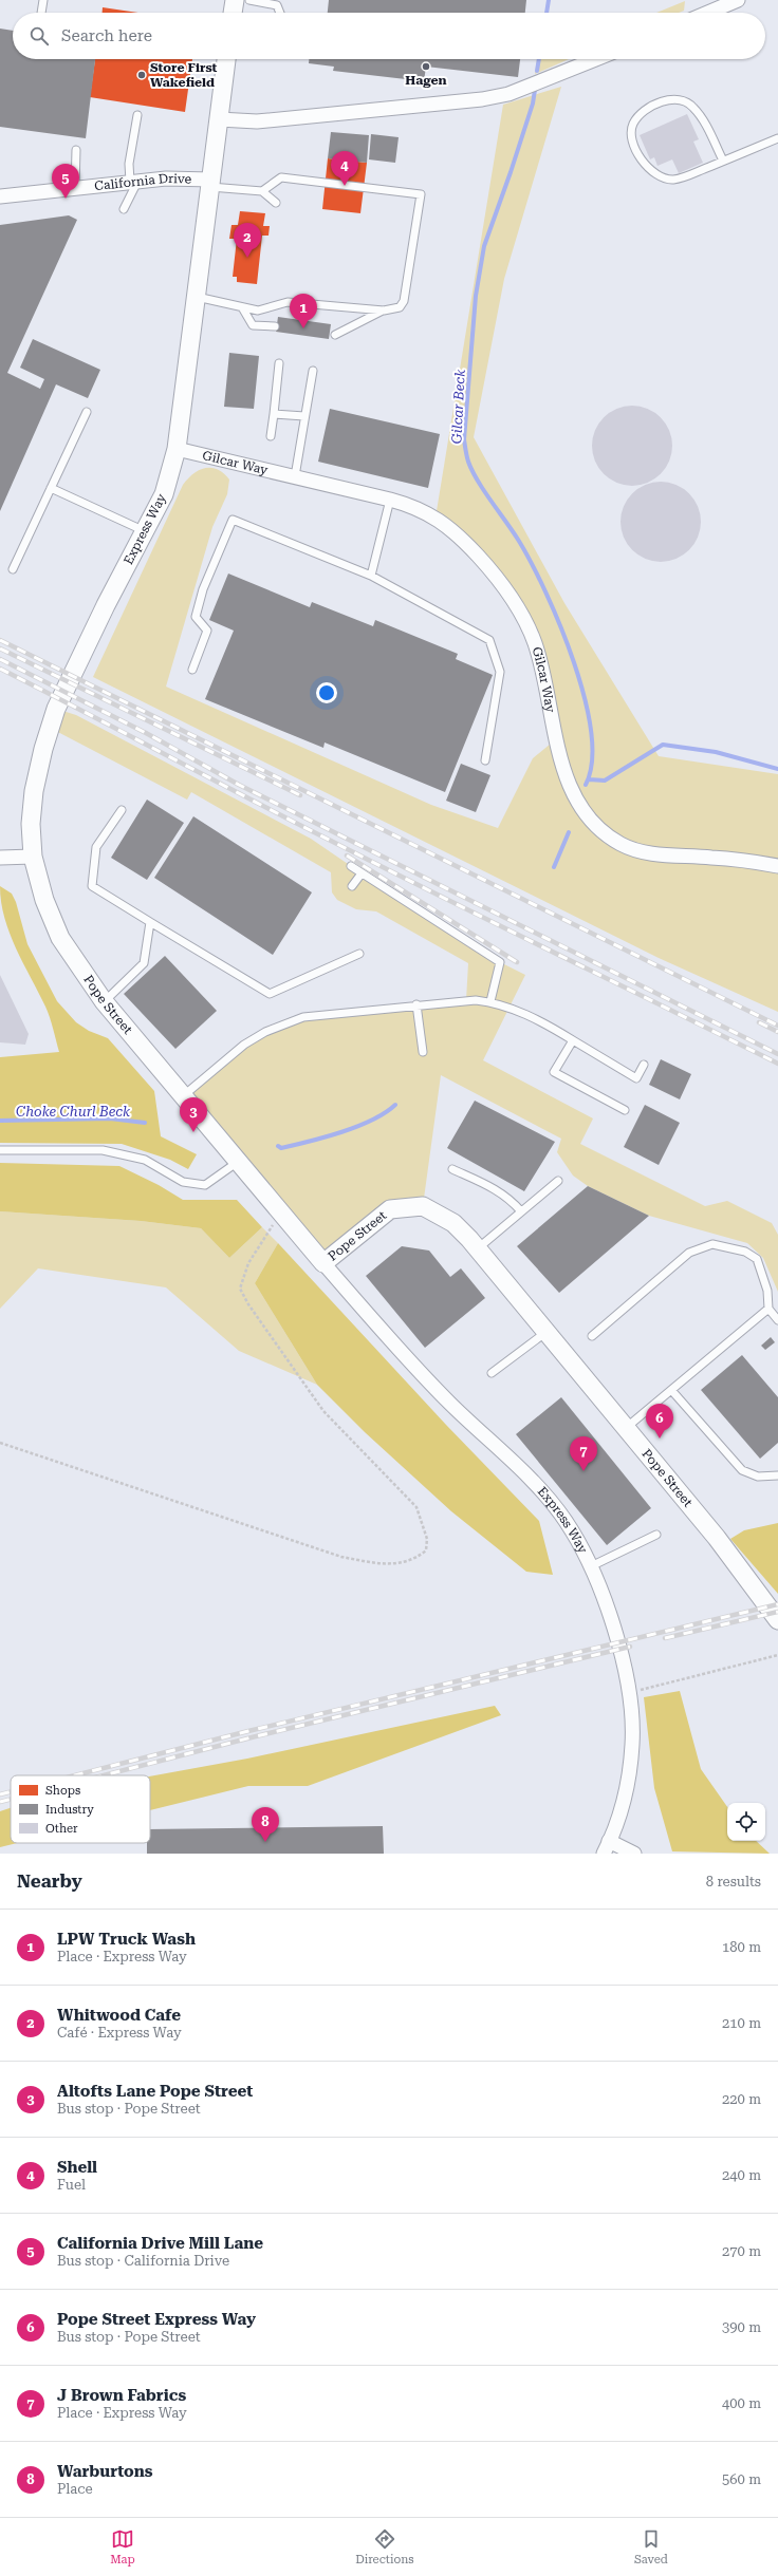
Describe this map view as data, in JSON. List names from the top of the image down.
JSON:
{
  "streets": {
    "street": [
      "California Drive",
      "Gilcar Way",
      "Express Way",
      "Pope Street"
    ]
  },
  "crossings": [
    ["California Drive", "Express Way"],
    ["Gilcar Way", "Express Way"],
    ["Express Way", "Pope Street"]
  ],
  "water": ["Gilcar Beck", "Choke Churl Beck"],
  "places": ["Hagen", "Store First Wakefield"],
  "legend": ["Shops", "Industry", "Other"],
  "page": {
    "search": "Search here",
    "pins": [
      "4",
      "5",
      "2",
      "1",
      "3",
      "6",
      "7",
      "8"
    ],
    "heading": ["Nearby", "8 results"],
    "list": [
      {
        "mark": "1",
        "name": "LPW Truck Wash",
        "note": "Place · Express Way",
        "value": "180 m"
      },
      {
        "mark": "2",
        "name": "Whitwood Cafe",
        "note": "Café · Express Way",
        "value": "210 m"
      },
      {
        "mark": "3",
        "name": "Altofts Lane Pope Street",
        "note": "Bus stop · Pope Street",
        "value": "220 m"
      },
      {
        "mark": "4",
        "name": "Shell",
        "note": "Fuel",
        "value": "240 m"
      },
      {
        "mark": "5",
        "name": "California Drive Mill Lane",
        "note": "Bus stop · California Drive",
        "value": "270 m"
      },
      {
        "mark": "6",
        "name": "Pope Street Express Way",
        "note": "Bus stop · Pope Street",
        "value": "390 m"
      },
      {
        "mark": "7",
        "name": "J Brown Fabrics",
        "note": "Place · Express Way",
        "value": "400 m"
      },
      {
        "mark": "8",
        "name": "Warburtons",
        "note": "Place",
        "value": "560 m"
      }
    ],
    "nav": ["Map", "Directions", "Saved"]
  }
}
